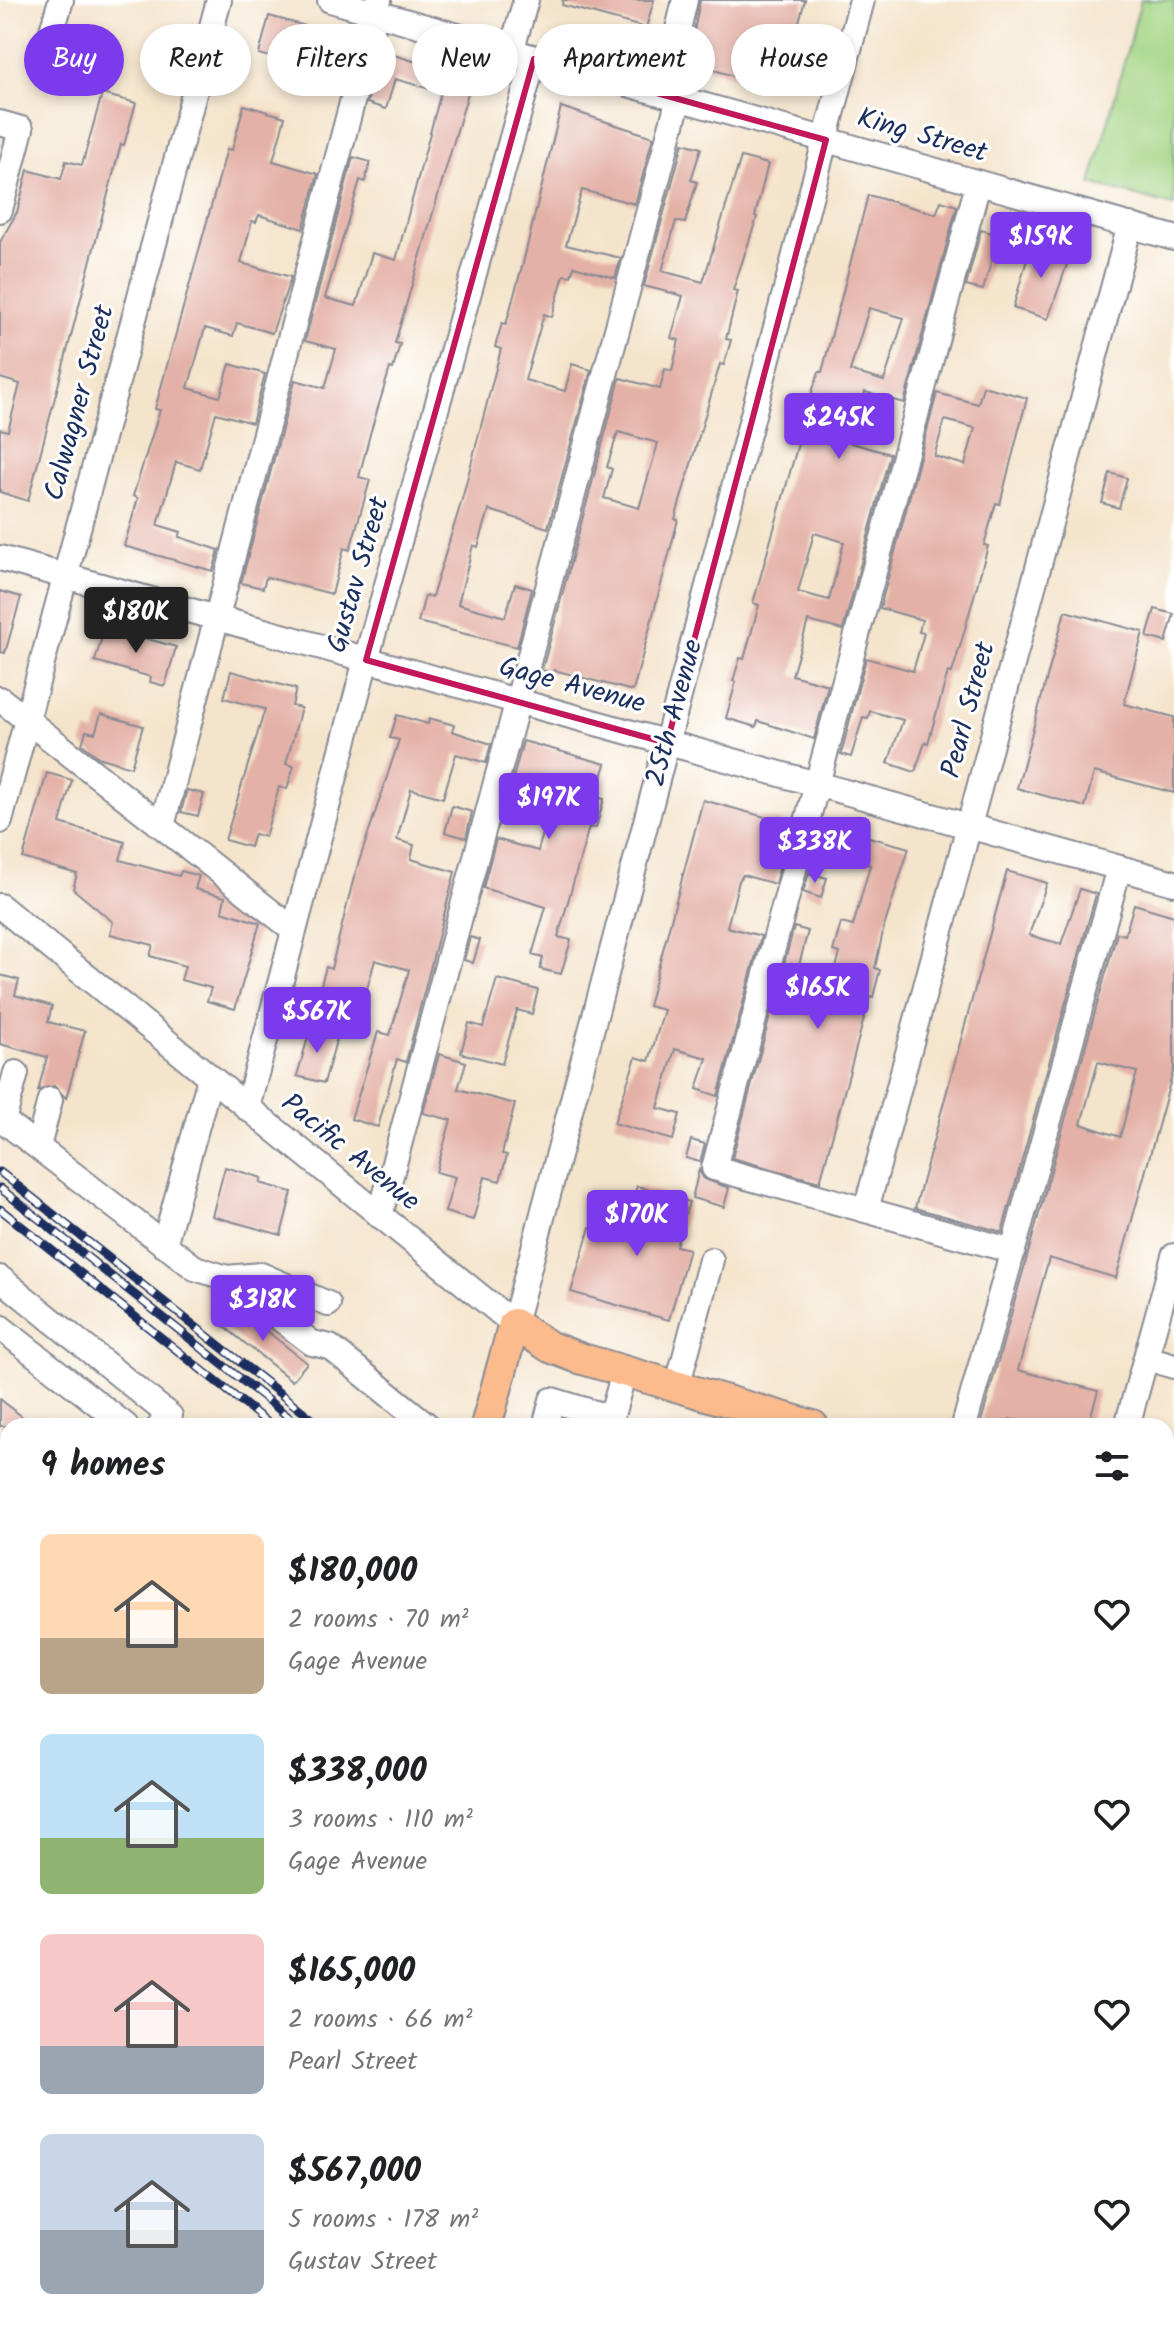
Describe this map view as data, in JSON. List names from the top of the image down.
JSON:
{
  "streets": {
    "main road": ["25th Avenue"],
    "street": [
      "King Street",
      "Calwagner Street",
      "Gustav Street",
      "Gage Avenue",
      "Pearl Street",
      "Pacific Avenue"
    ]
  },
  "crossings": [
    ["King Street", "Gustav Street"],
    ["King Street", "Pearl Street"],
    ["King Street", "25th Avenue"],
    ["Calwagner Street", "Gage Avenue"],
    ["Gustav Street", "Gage Avenue"],
    ["Gustav Street", "Pacific Avenue"],
    ["Gage Avenue", "Pearl Street"],
    ["Gage Avenue", "25th Avenue"],
    ["25th Avenue", "Pacific Avenue"]
  ],
  "page": {
    "chip": [
      "Buy",
      "Rent",
      "Filters",
      "New",
      "Apartment",
      "House"
    ],
    "price": [
      "$159K",
      "$245K",
      "$180K",
      "$197K",
      "$338K",
      "$165K",
      "$567K",
      "$170K",
      "$318K"
    ],
    "heading": "9 homes",
    "list": [
      {
        "name": "$180,000",
        "note": "2 rooms · 70 m² · Gage Avenue"
      },
      {
        "name": "$338,000",
        "note": "3 rooms · 110 m² · Gage Avenue"
      },
      {
        "name": "$165,000",
        "note": "2 rooms · 66 m² · Pearl Street"
      },
      {
        "name": "$567,000",
        "note": "5 rooms · 178 m² · Gustav Street"
      }
    ]
  }
}
